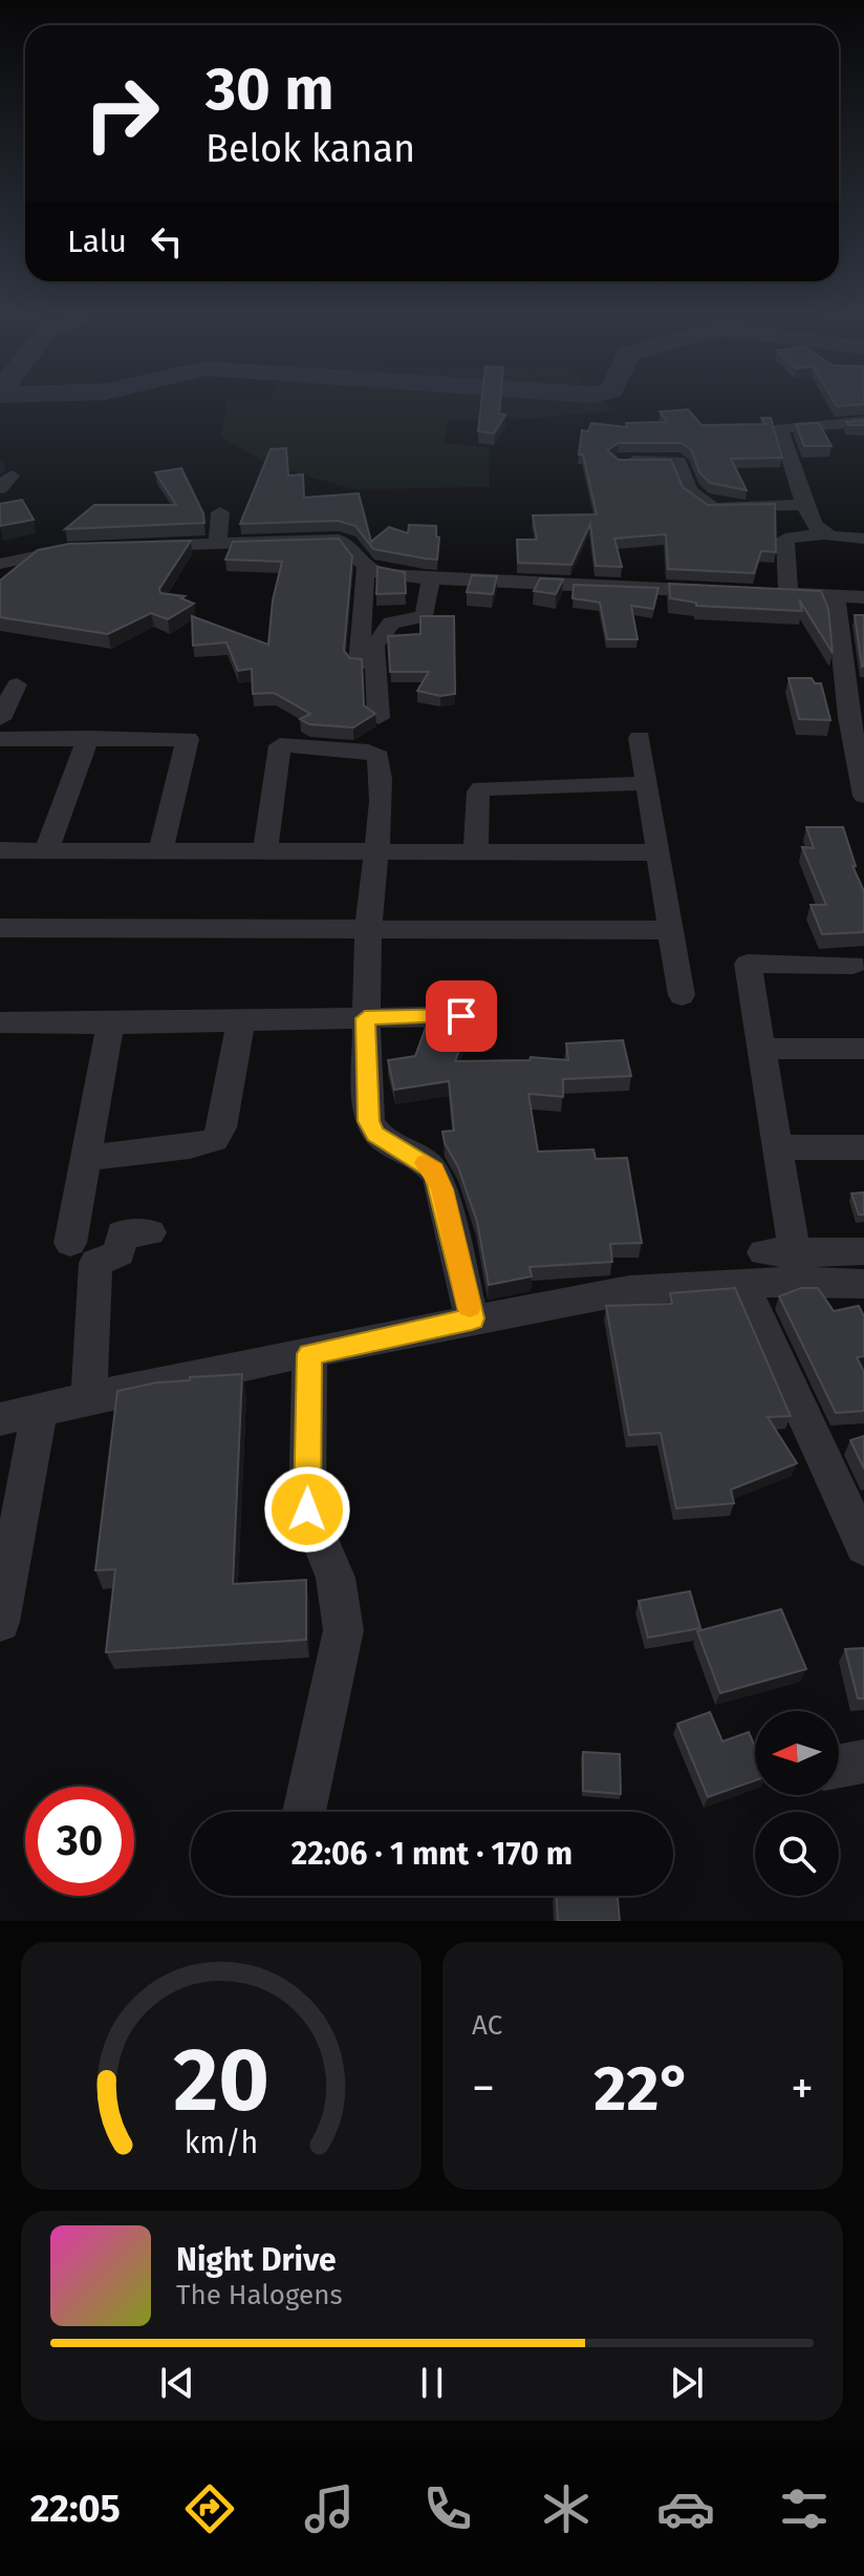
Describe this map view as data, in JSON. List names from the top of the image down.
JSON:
{
  "north": "left",
  "page": {
    "turn": ["30 m", "Belok kanan"],
    "then": "Lalu",
    "limit": "30",
    "trip": "22:06 · 1 mnt · 170 m",
    "tile": "AC",
    "heat": ["−", "22°", "+"],
    "song": ["Night Drive", "The Halogens"],
    "tabs": "22:05",
    "gauge": ["20", "km/h"]
  }
}
